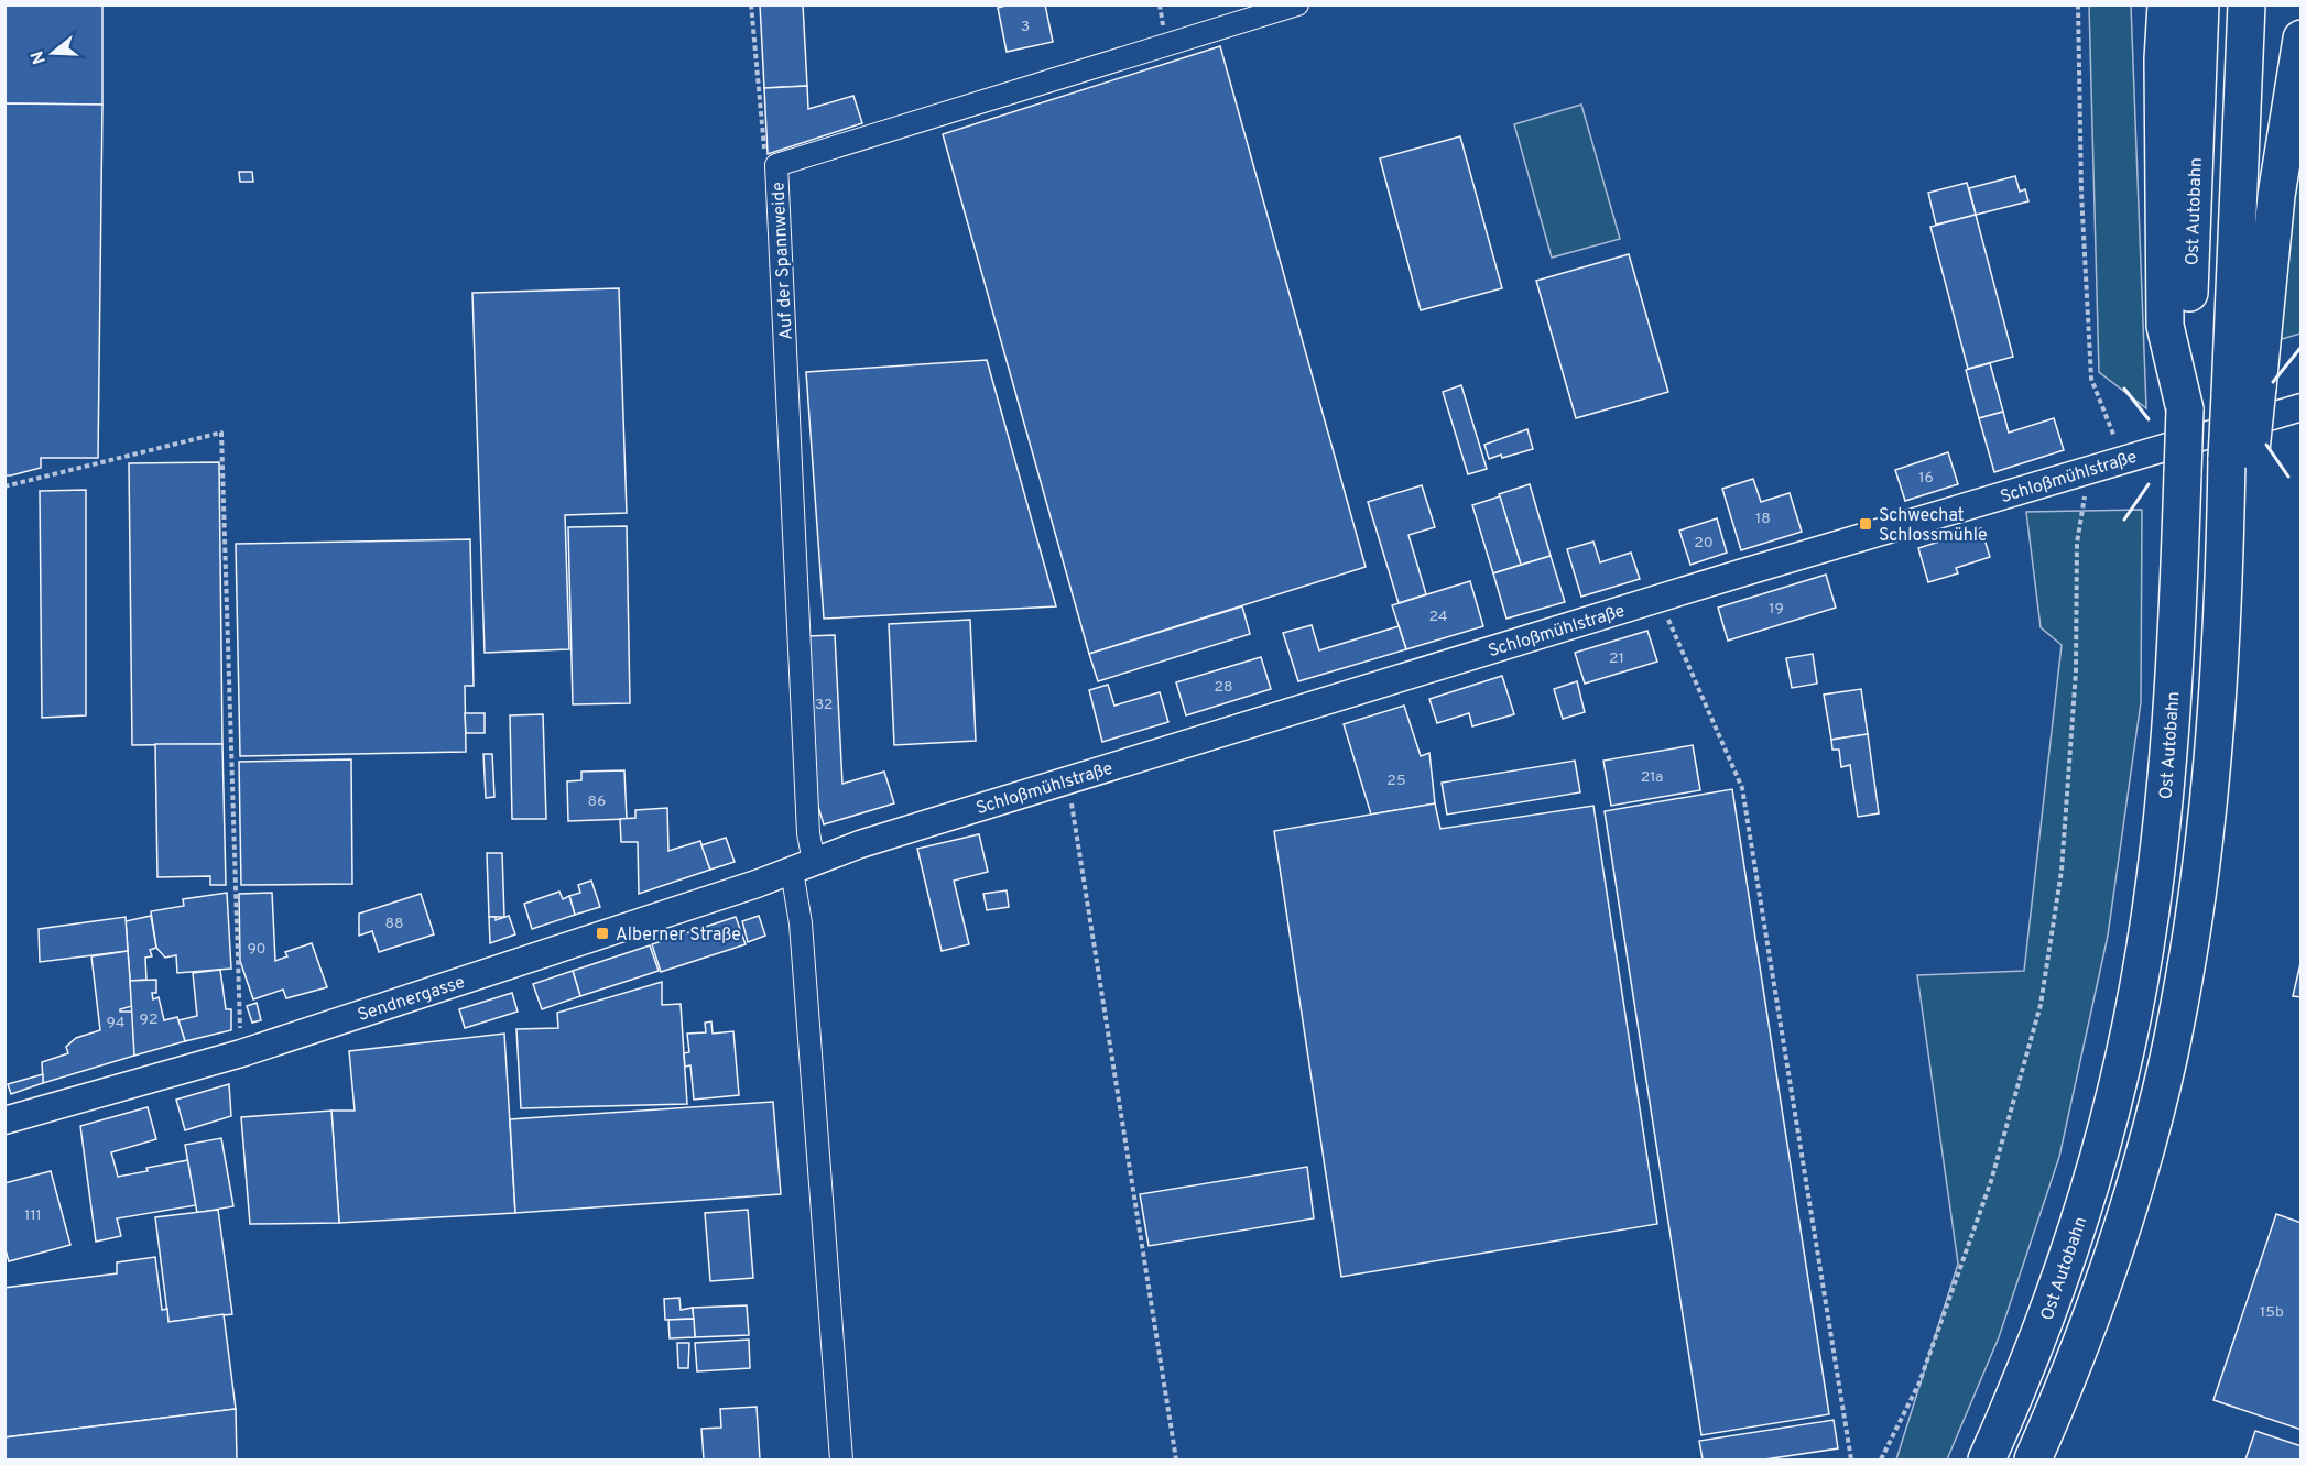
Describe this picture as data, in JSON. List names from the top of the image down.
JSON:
{
  "streets": {
    "highway": ["Ost Autobahn"],
    "street": ["Auf der Spannweide", "Schloßmühlstraße", "Sendnergasse"]
  },
  "crossings": [
    ["Auf der Spannweide", "Schloßmühlstraße"],
    ["Auf der Spannweide", "Sendnergasse"],
    ["Schloßmühlstraße", "Sendnergasse"]
  ],
  "places": {
    "transit": ["Schwechat Schlossmühle", "Alberner Straße"]
  },
  "house_numbers": [
    "3",
    "16",
    "18",
    "20",
    "19",
    "24",
    "21",
    "28",
    "32",
    "21a",
    "25",
    "86",
    "88",
    "90",
    "92",
    "94",
    "111",
    "15b"
  ],
  "north": "left"
}
